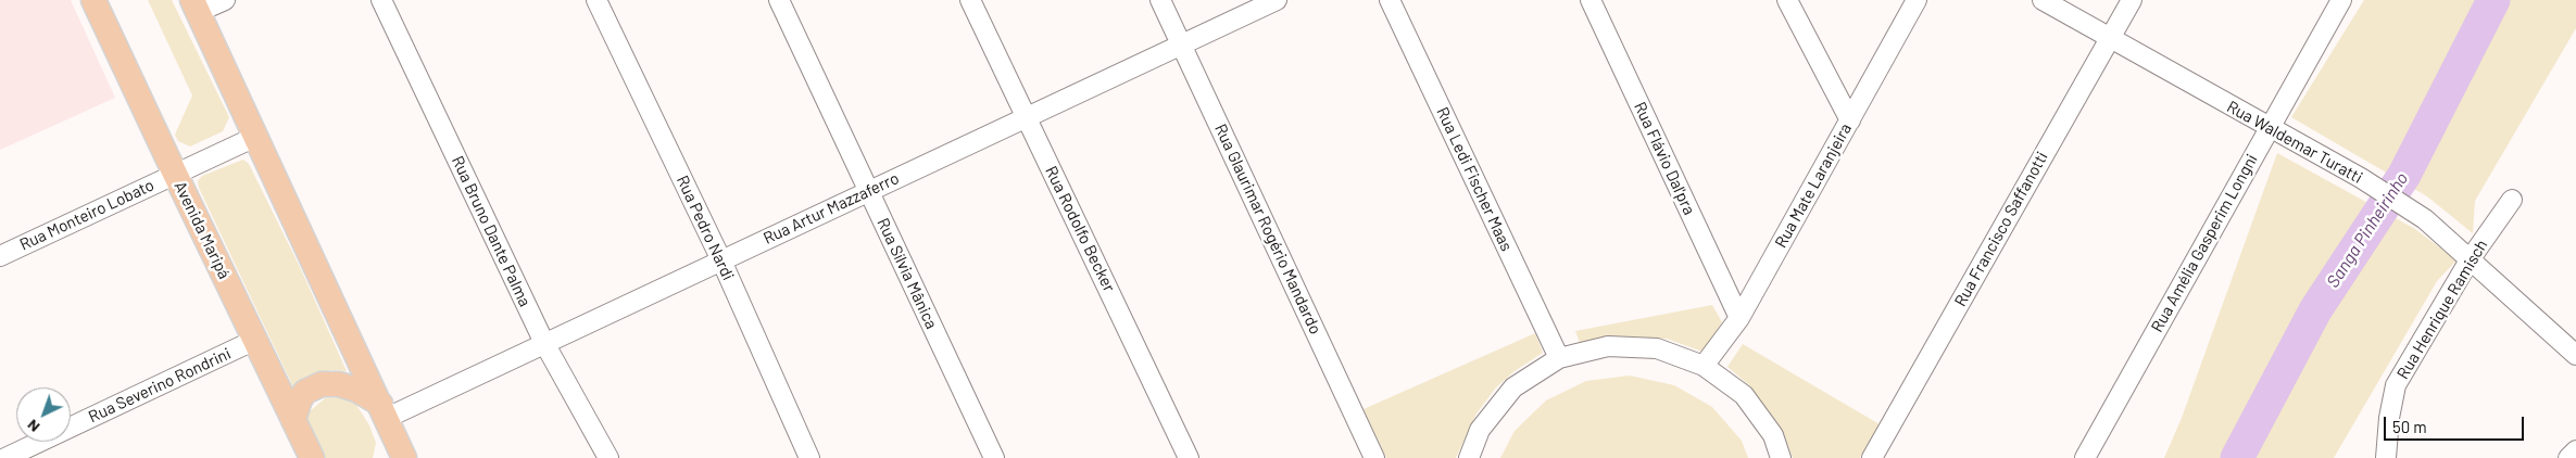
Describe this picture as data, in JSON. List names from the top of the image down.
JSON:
{
  "streets": {
    "main road": ["Avenida Maripá"],
    "street": [
      "Rua Waldemar Turatti",
      "Rua Flávio Dal'pra",
      "Rua Ledi Fischer Maas",
      "Rua Mate Laranjeira",
      "Rua Artur Mazzaferro",
      "Rua Monteiro Lobato",
      "Rua Pedro Nardi",
      "Rua Rodolfo Becker",
      "Rua Glaurimar Rogério Mandardo",
      "Rua Francisco Saffanotti",
      "Rua Bruno Dante Palma",
      "Rua Amélia Gasperim Longni",
      "Rua Sílvia Mânica",
      "Rua Henrique Ramisch",
      "Rua Severino Rondrini"
    ]
  },
  "crossings": [
    ["Rua Waldemar Turatti", "Rua Francisco Saffanotti"],
    ["Rua Waldemar Turatti", "Rua Amélia Gasperim Longni"],
    ["Rua Waldemar Turatti", "Rua Henrique Ramisch"],
    ["Rua Flávio Dal'pra", "Rua Mate Laranjeira"],
    ["Rua Artur Mazzaferro", "Rua Pedro Nardi"],
    ["Rua Artur Mazzaferro", "Rua Rodolfo Becker"],
    ["Rua Artur Mazzaferro", "Rua Glaurimar Rogério Mandardo"],
    ["Rua Artur Mazzaferro", "Rua Bruno Dante Palma"],
    ["Rua Artur Mazzaferro", "Rua Sílvia Mânica"],
    ["Rua Monteiro Lobato", "Avenida Maripá"],
    ["Avenida Maripá", "Rua Severino Rondrini"]
  ],
  "water": ["Sanga Pinheirinho"],
  "scale_bar": "50 m",
  "north": "bottom left"
}
